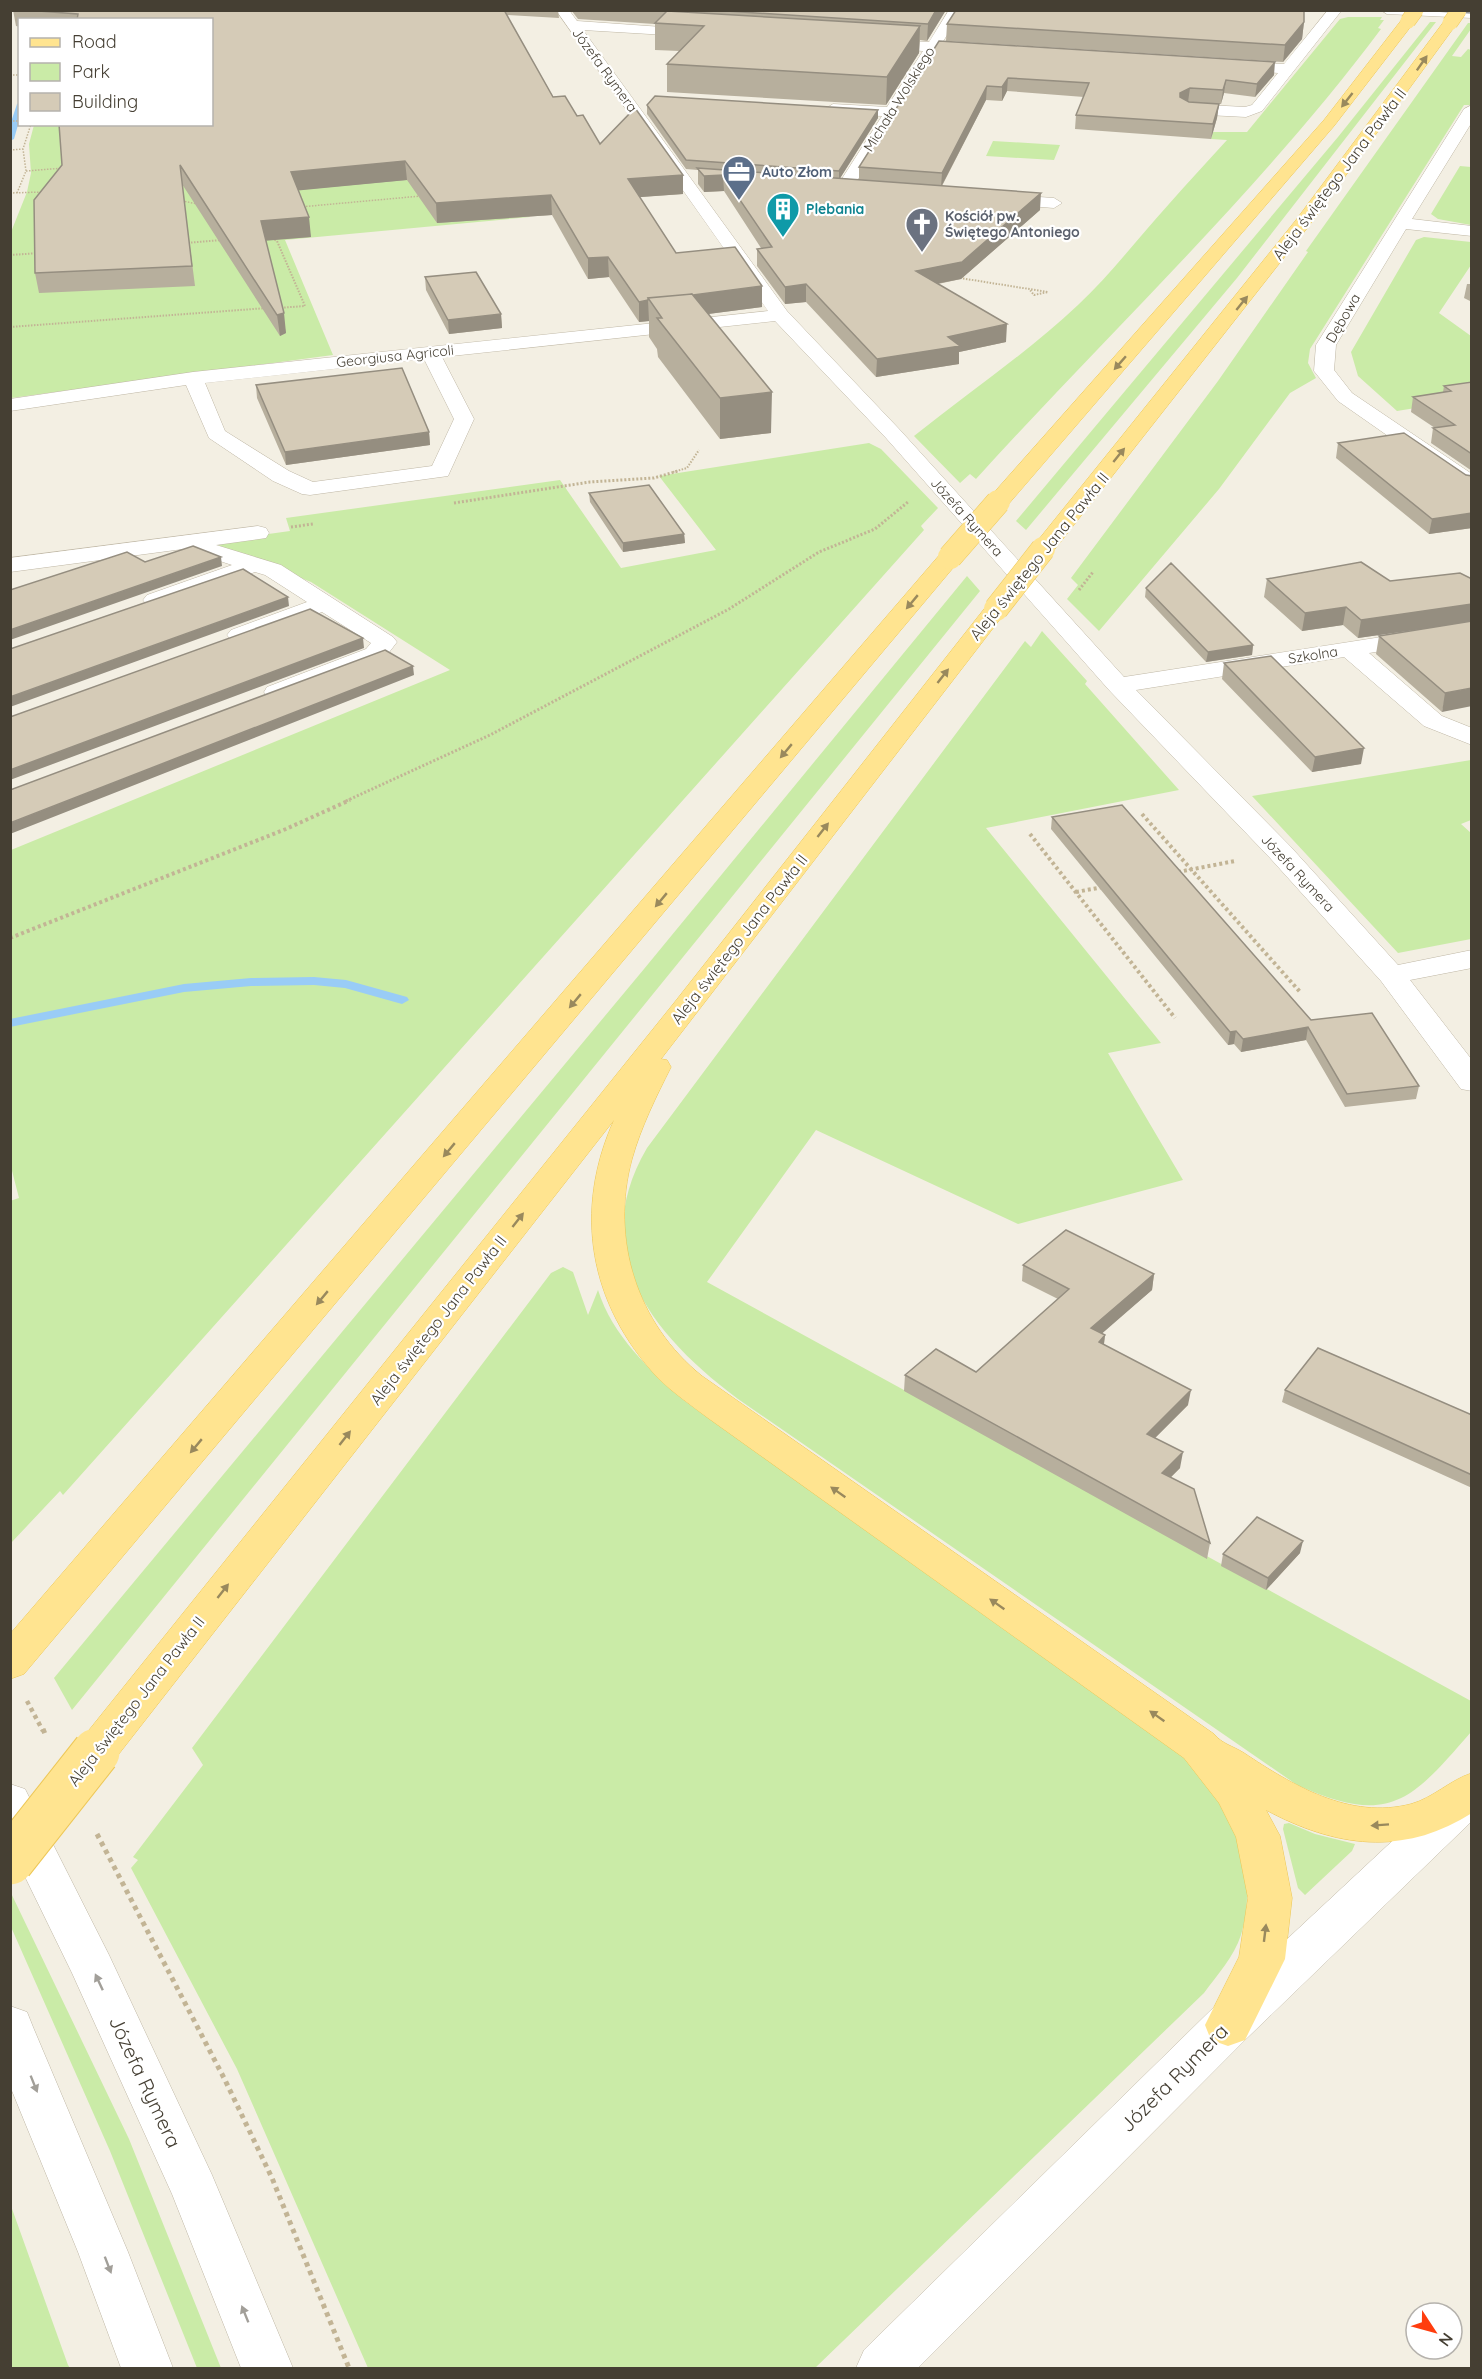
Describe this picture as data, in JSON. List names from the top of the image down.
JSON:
{
  "streets": {
    "main road": ["Aleja świętego Jana Pawła II"],
    "street": [
      "Józefa Rymera",
      "Michała Wolskiego",
      "Dębowa",
      "Georgiusa Agricoli",
      "Szkolna"
    ]
  },
  "crossings": [
    ["Józefa Rymera", "Georgiusa Agricoli"],
    ["Józefa Rymera", "Szkolna"]
  ],
  "places": {
    "office": ["Auto Złom"],
    "building": ["Plebania"],
    "church": ["Kościół pw. Świętego Antoniego"]
  },
  "legend": ["Road", "Park", "Building"],
  "north": "bottom right"
}
